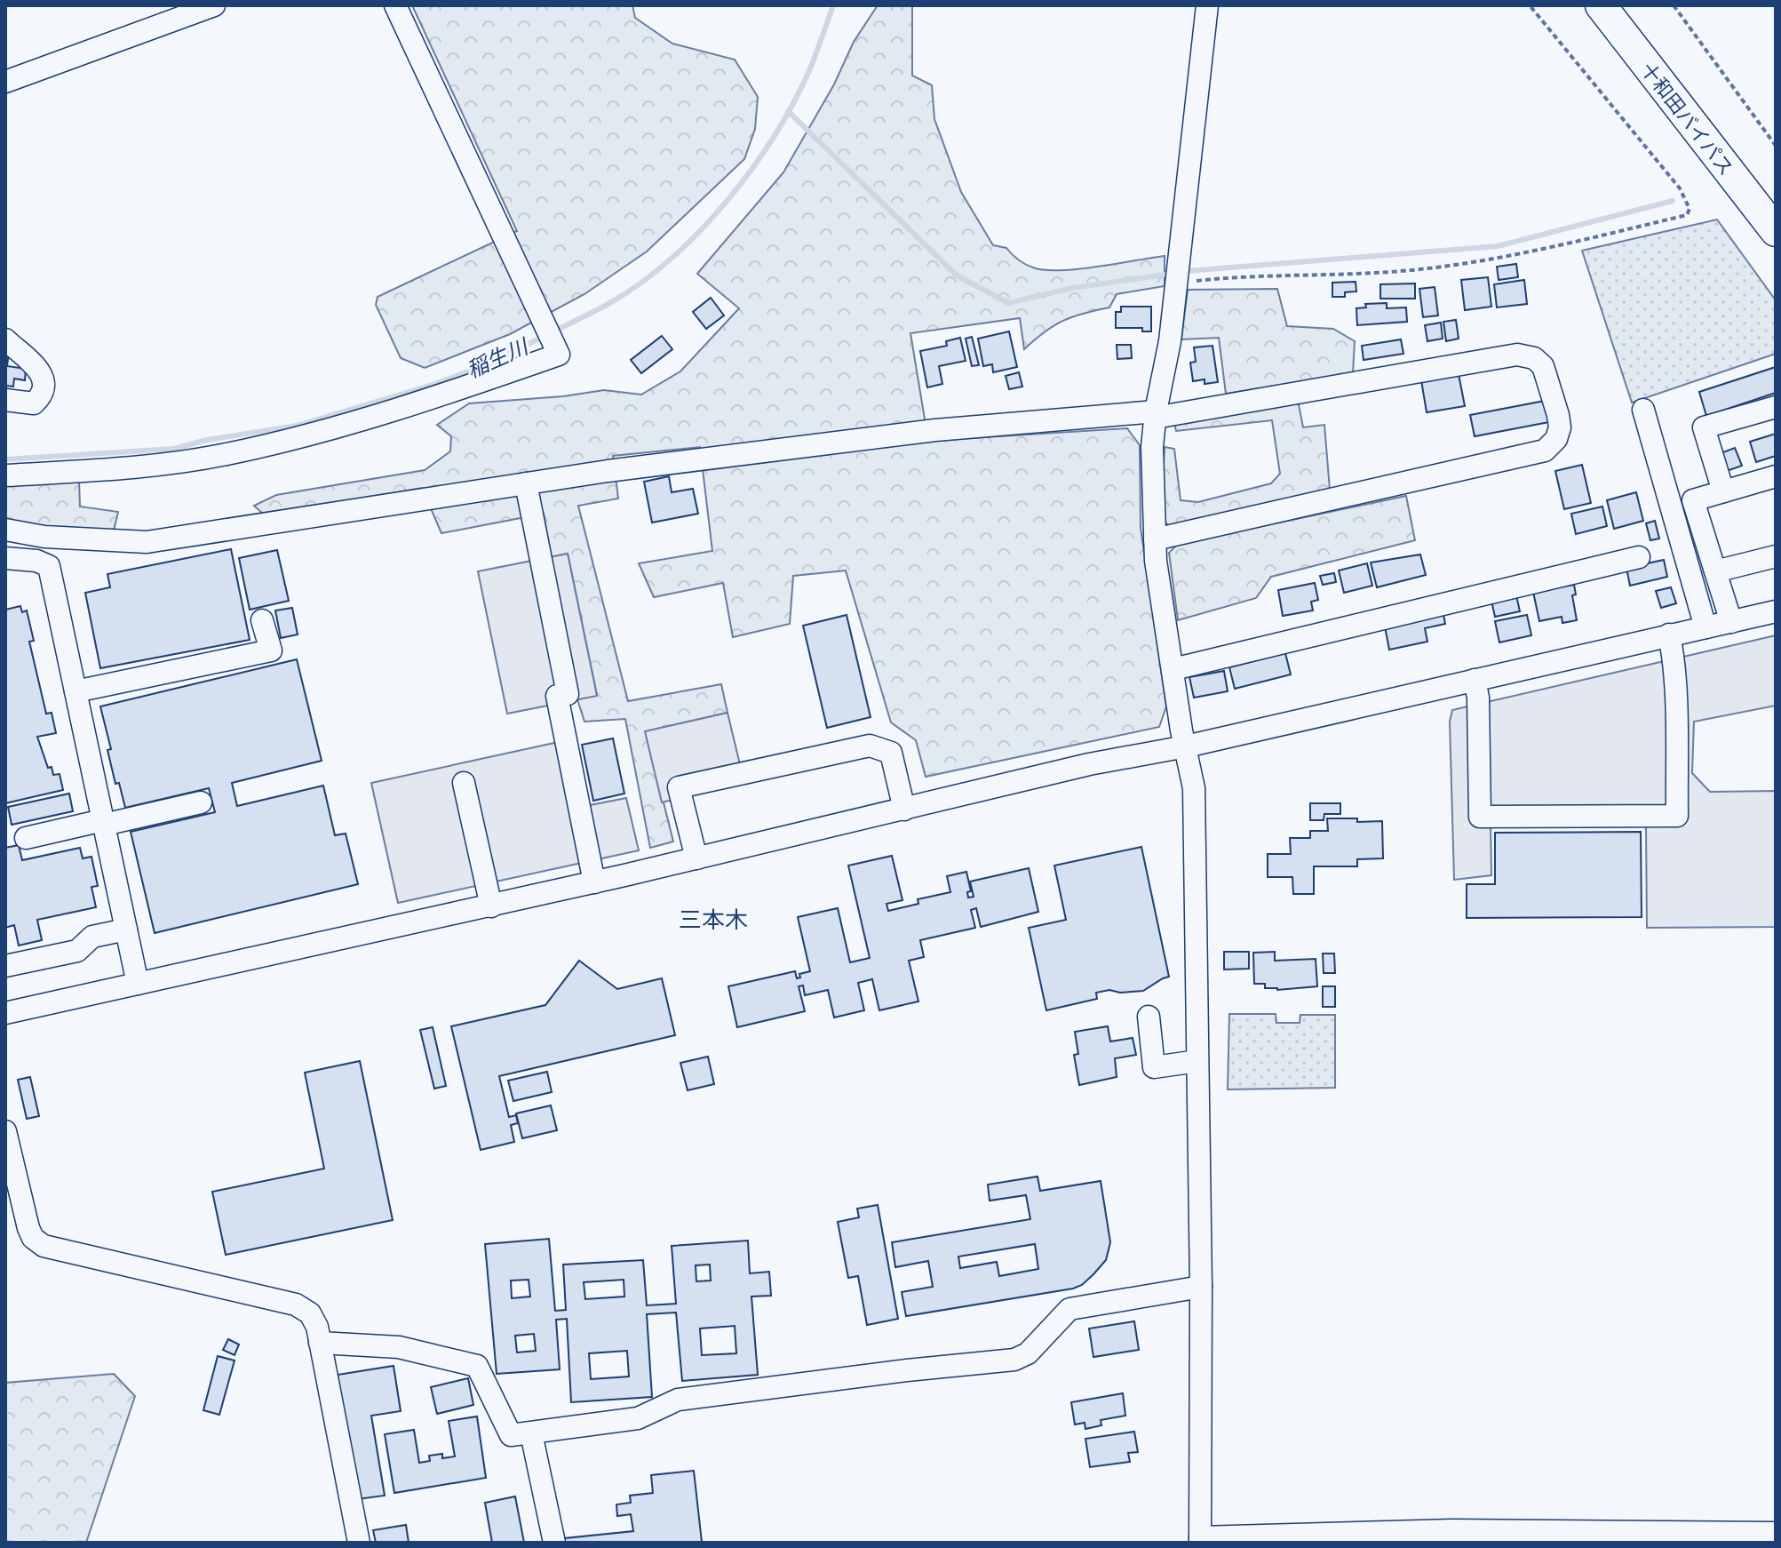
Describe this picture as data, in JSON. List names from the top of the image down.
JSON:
{
  "streets": {
    "highway": ["十和田バイパス"]
  },
  "districts": ["三本木"],
  "water": ["稲生川"]
}
